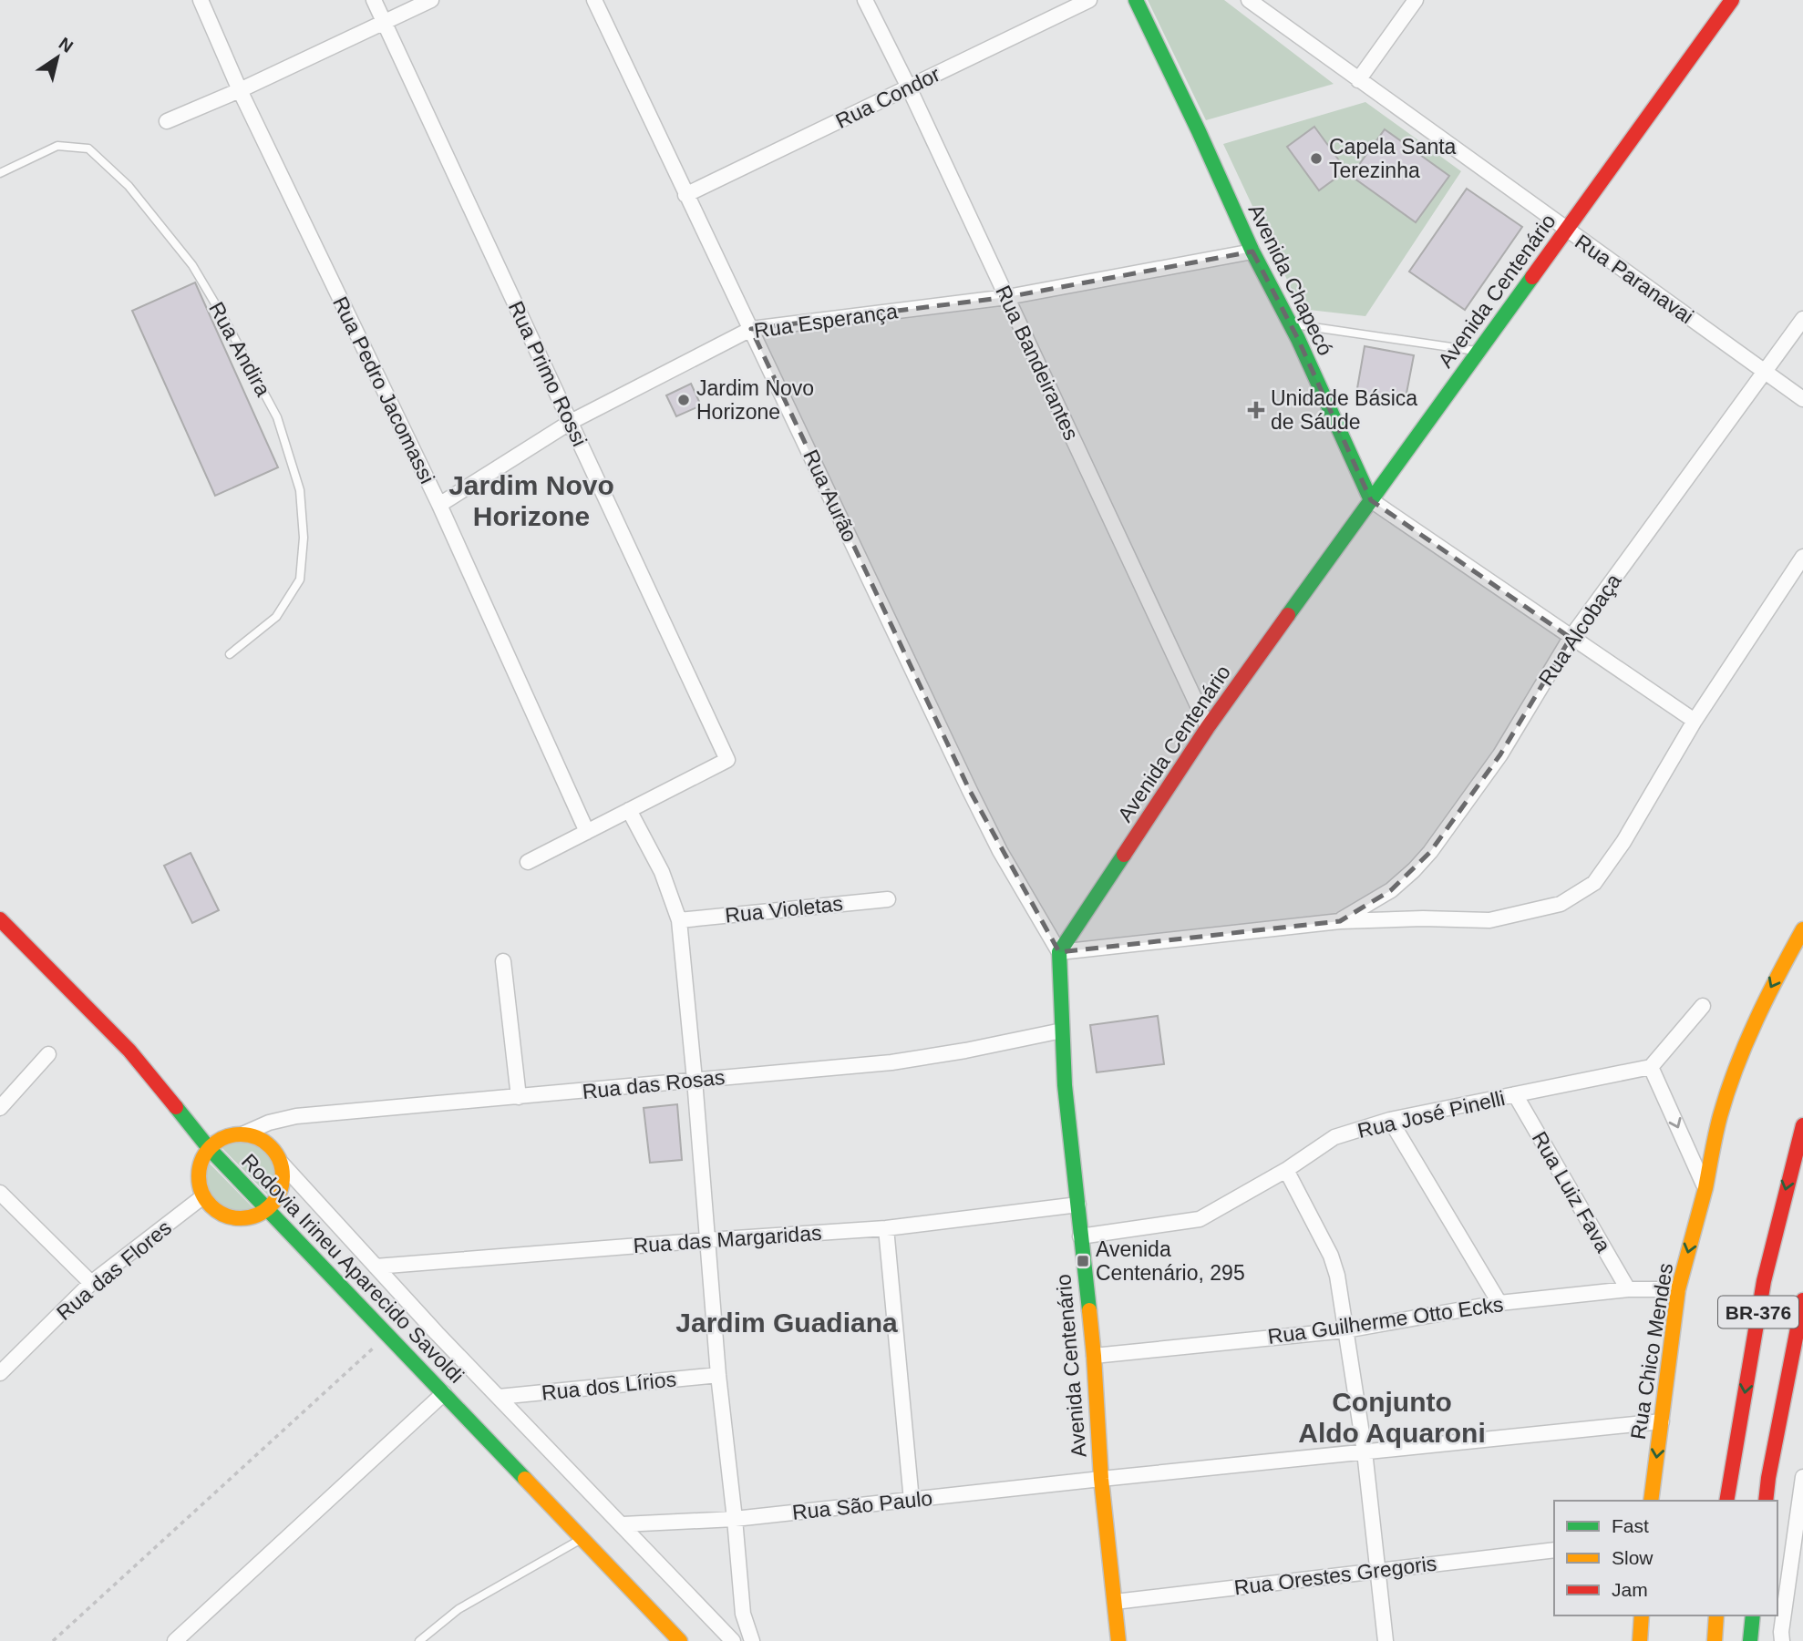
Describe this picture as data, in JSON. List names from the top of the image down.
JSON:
{
  "streets": {
    "main road": [
      "Avenida Chapecó",
      "Avenida Centenário",
      "Rodovia Irineu Aparecido Savoldi",
      "BR-376",
      "Rua Chico Mendes"
    ],
    "street": [
      "Rua Condor",
      "Rua Paranavai",
      "Rua Esperança",
      "Rua Bandeirantes",
      "Rua Primo Rossi",
      "Rua Pedro Jacomassi",
      "Rua Aurão",
      "Rua Alcobaça",
      "Rua Violetas",
      "Rua das Rosas",
      "Rua José Pinelli",
      "Rua Luiz Fava",
      "Rua das Margaridas",
      "Rua das Flores",
      "Rua Guilherme Otto Ecks",
      "Rua dos Lírios",
      "Rua São Paulo",
      "Rua Orestes Gregoris"
    ],
    "lane": ["Rua Andira"]
  },
  "crossings": [
    ["Rua Condor", "Rua Bandeirantes"],
    ["Rua Condor", "Rua Aurão"],
    ["Rua Paranavai", "Avenida Centenário"],
    ["Rua Paranavai", "Rua Alcobaça"],
    ["Avenida Chapecó", "Avenida Centenário"],
    ["Avenida Chapecó", "Rua Esperança"],
    ["Avenida Centenário", "Rua Bandeirantes"],
    ["Avenida Centenário", "Rua Aurão"],
    ["Avenida Centenário", "Rua das Rosas"],
    ["Avenida Centenário", "Rua José Pinelli"],
    ["Avenida Centenário", "Rua das Margaridas"],
    ["Avenida Centenário", "Rua Guilherme Otto Ecks"],
    ["Avenida Centenário", "Rua São Paulo"],
    ["Avenida Centenário", "Rua Orestes Gregoris"],
    ["Rua Esperança", "Rua Bandeirantes"],
    ["Rua Esperança", "Rua Primo Rossi"],
    ["Rua Esperança", "Rua Pedro Jacomassi"],
    ["Rua Esperança", "Rua Aurão"],
    ["Rua José Pinelli", "Rua Luiz Fava"],
    ["Rua Luiz Fava", "Rua Guilherme Otto Ecks"],
    ["Rua Guilherme Otto Ecks", "Rua Chico Mendes"],
    ["Rua Chico Mendes", "Rua São Paulo"]
  ],
  "districts": ["Jardim Novo Horizone", "Jardim Guadiana", "Conjunto Aldo Aquaroni"],
  "places": {
    "other": ["Capela Santa Terezinha", "Jardim Novo Horizone"],
    "health": ["Unidade Básica de Sáude"],
    "transit": ["Avenida Centenário, 295"]
  },
  "legend": ["Fast", "Slow", "Jam"],
  "north": "top right"
}
